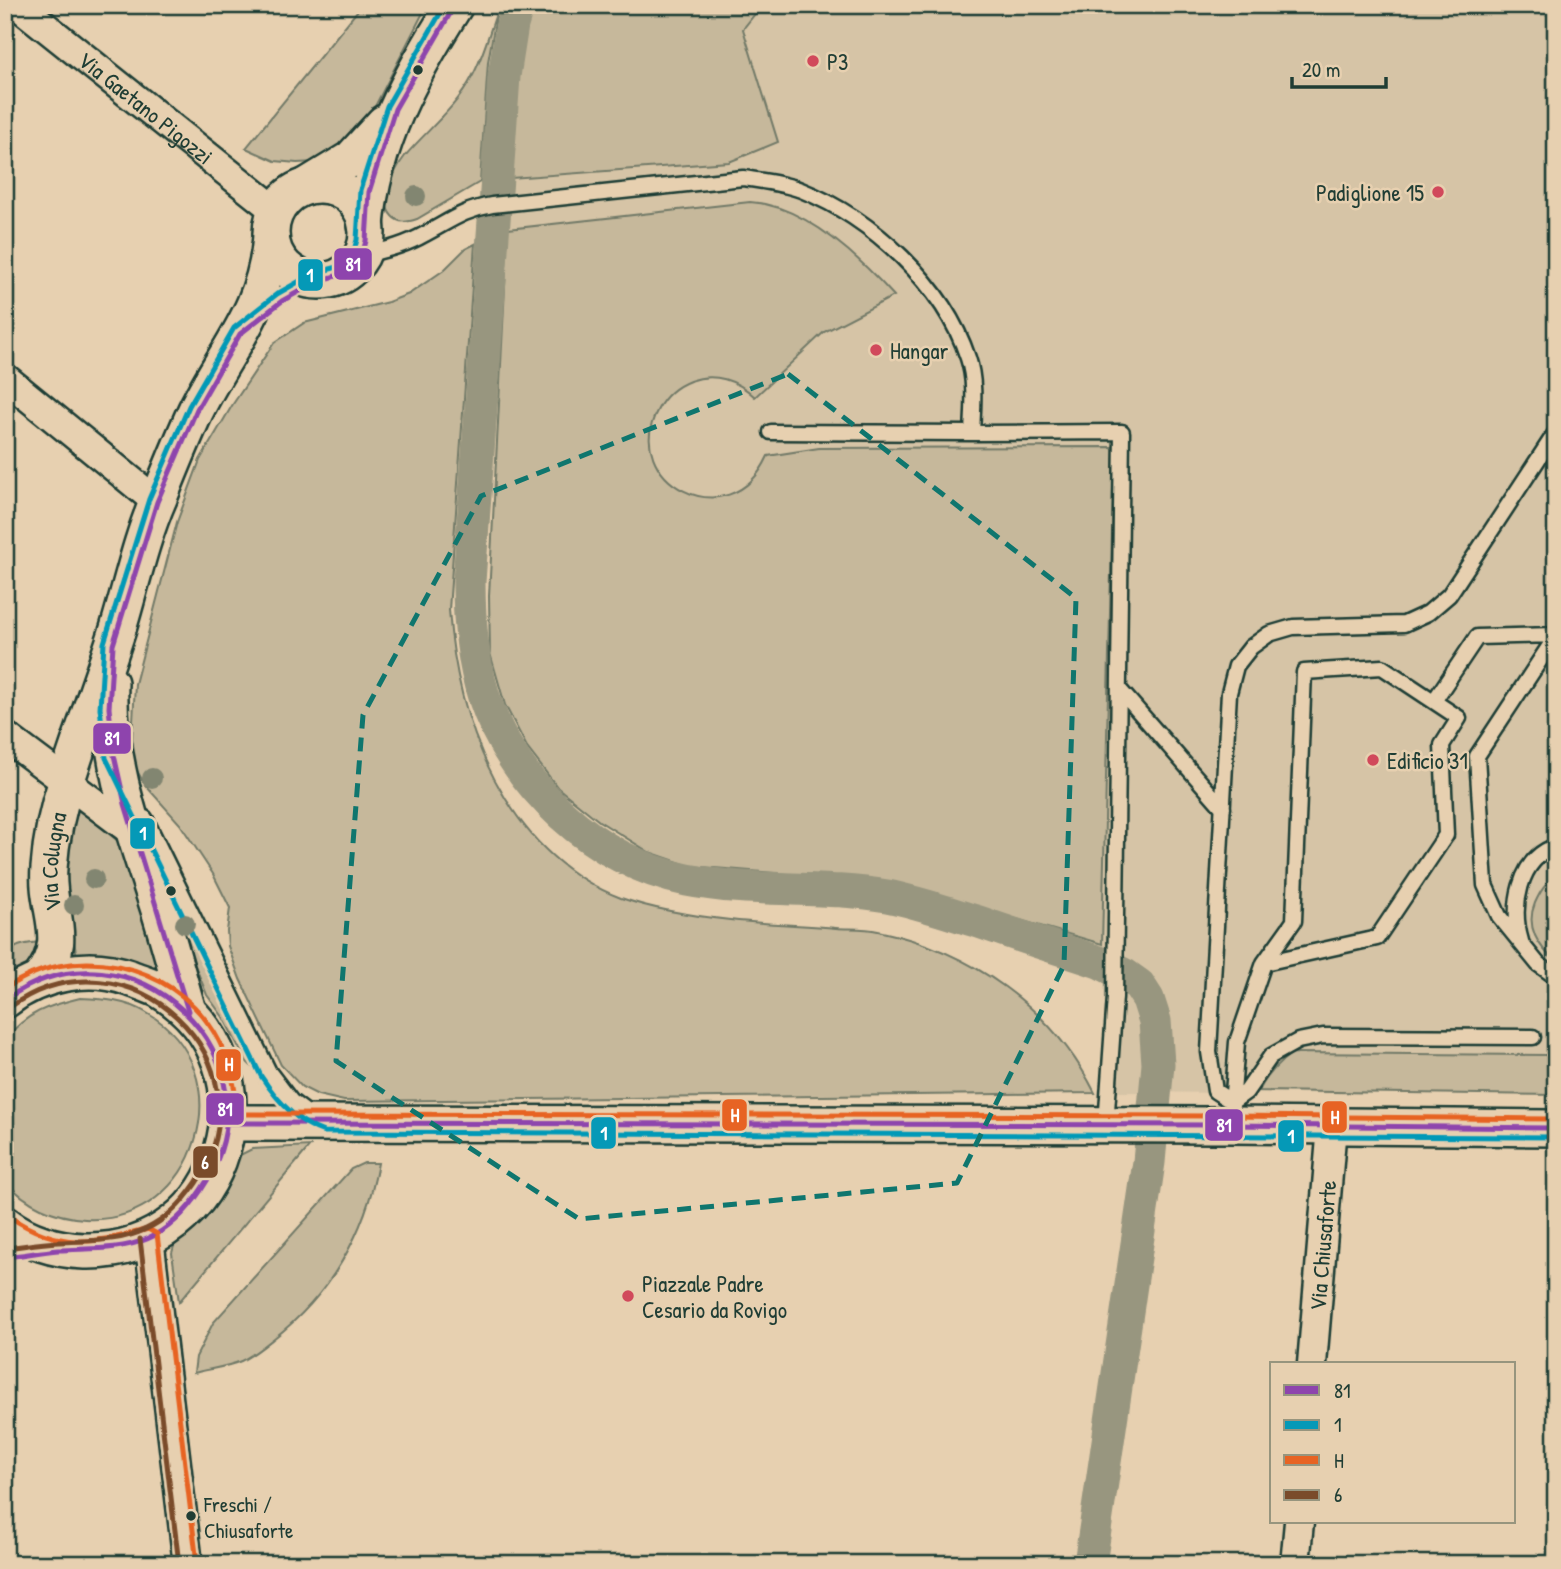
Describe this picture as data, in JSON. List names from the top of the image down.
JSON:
{
  "streets": {
    "street": ["Via Gaetano Pigozzi", "Via Colugna", "Via Chiusaforte"]
  },
  "crossings": [
    ["Via Gaetano Pigozzi", "Via Colugna"]
  ],
  "places": [
    "P3",
    "Padiglione 15",
    "Hangar",
    "Edificio 31",
    "Piazzale Padre Cesario da Rovigo",
    "Freschi / Chiusaforte"
  ],
  "lines": [
    "transit line 81",
    "transit line 1",
    "transit line H",
    "transit line 6"
  ],
  "legend": [
    "81",
    "1",
    "H",
    "6"
  ],
  "scale_bar": "20 m"
}
